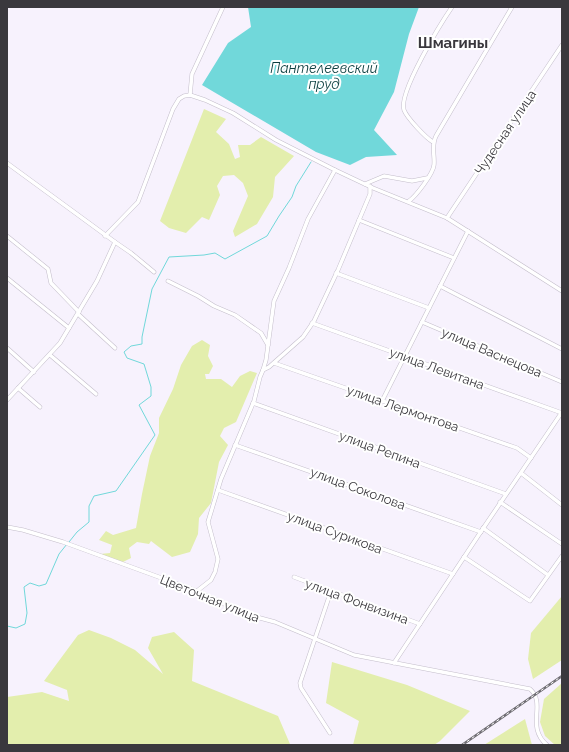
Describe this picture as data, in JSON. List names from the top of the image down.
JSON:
{
  "streets": {
    "street": [
      "Чудесная улица",
      "улица Васнецова",
      "улица Левитана",
      "улица Лермонтова",
      "улица Репина",
      "улица Соколова",
      "улица Сурикова",
      "Цветочная улица",
      "улица Фонвизина"
    ]
  },
  "districts": ["Шмагины"],
  "water": ["Пантелеевский пруд"]
}
